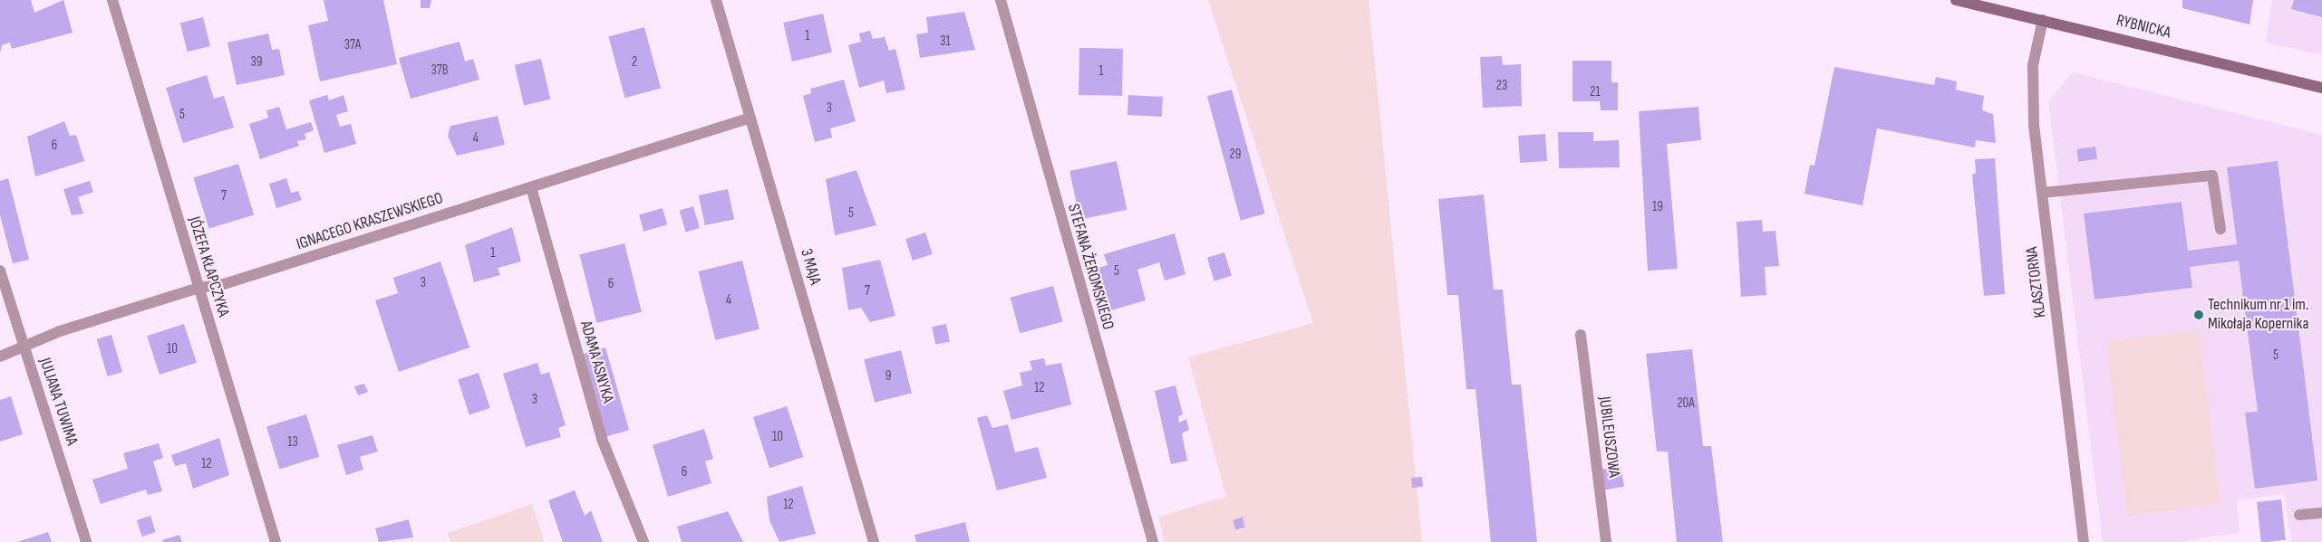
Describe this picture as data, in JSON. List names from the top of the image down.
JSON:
{
  "streets": {
    "street": [
      "RYBNICKA",
      "IGNACEGO KRASZEWSKIEGO",
      "JÓZEFA KŁAPCZYKA",
      "3 MAJA",
      "STEFANA ŻEROMSKIEGO",
      "KLASZTORNA",
      "ADAMA ASNYKA",
      "JULIANA TUWIMA",
      "JUBILEUSZOWA"
    ]
  },
  "crossings": [
    ["RYBNICKA", "KLASZTORNA"],
    ["IGNACEGO KRASZEWSKIEGO", "JÓZEFA KŁAPCZYKA"],
    ["IGNACEGO KRASZEWSKIEGO", "3 MAJA"],
    ["IGNACEGO KRASZEWSKIEGO", "ADAMA ASNYKA"],
    ["IGNACEGO KRASZEWSKIEGO", "JULIANA TUWIMA"]
  ],
  "places": ["Technikum nr 1 im. Mikołaja Kopernika"],
  "house_numbers": [
    "1",
    "31",
    "37A",
    "39",
    "2",
    "37B",
    "1",
    "23",
    "21",
    "3",
    "5",
    "4",
    "6",
    "29",
    "7",
    "19",
    "5",
    "1",
    "5",
    "3",
    "6",
    "7",
    "4",
    "10",
    "5",
    "9",
    "12",
    "3",
    "20A",
    "10",
    "13",
    "12",
    "6",
    "12"
  ]
}
